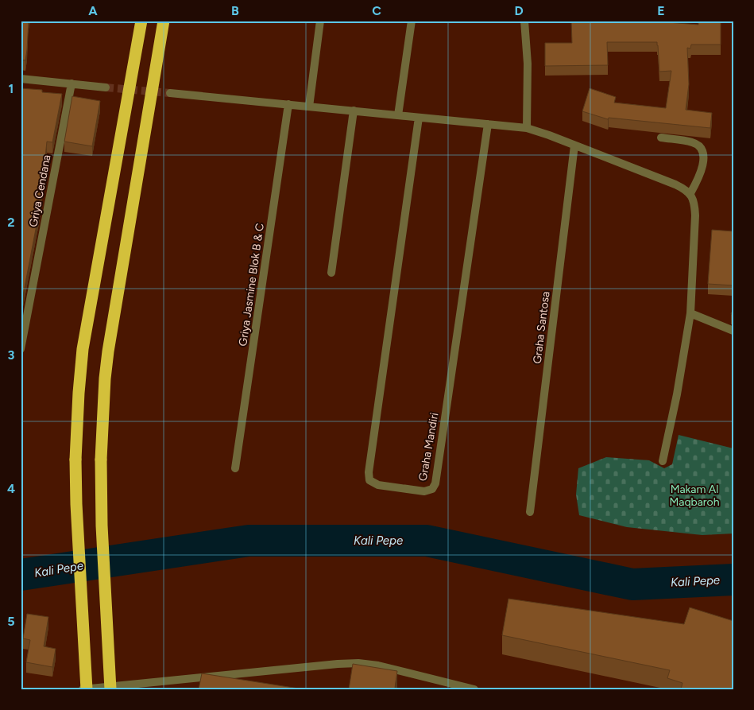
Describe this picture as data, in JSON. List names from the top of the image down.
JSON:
{
  "streets": {
    "street": [
      "Griya Cendana",
      "Griya Jasmine Blok B & C",
      "Graha Santosa",
      "Graha Mandiri"
    ]
  },
  "water": ["Kali Pepe"],
  "parks": ["Makam Al Maqbaroh"],
  "grid": {
    "columns": [
      "A",
      "B",
      "C",
      "D",
      "E"
    ],
    "rows": [
      "1",
      "2",
      "3",
      "4",
      "5"
    ]
  }
}
